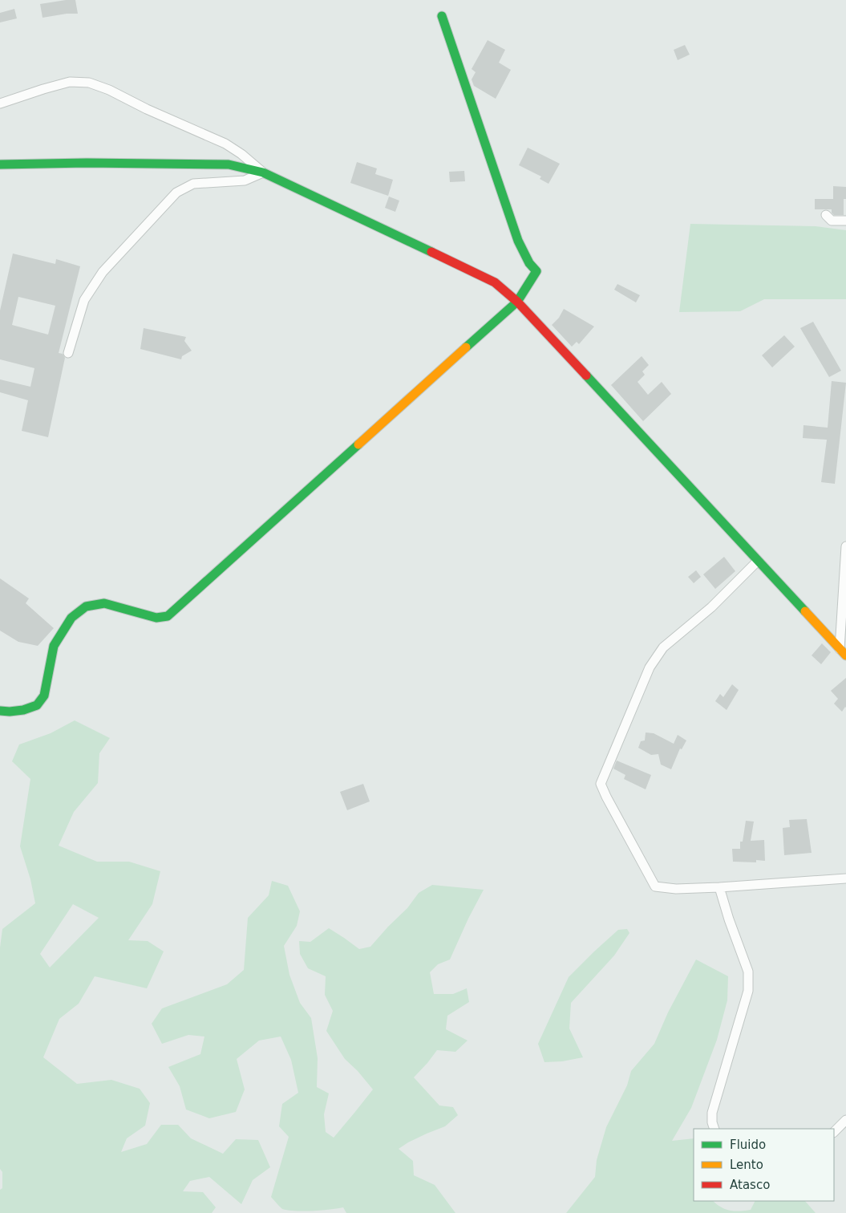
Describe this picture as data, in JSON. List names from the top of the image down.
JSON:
{
  "legend": ["Fluido", "Lento", "Atasco"]
}
